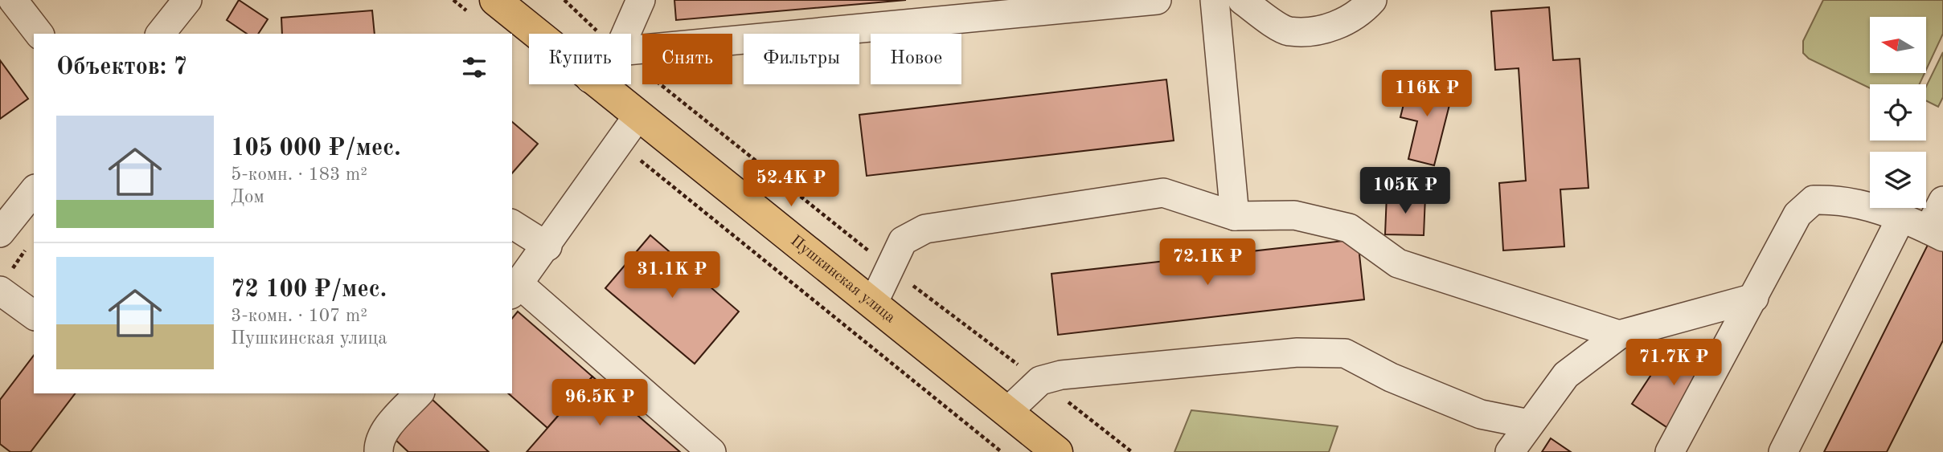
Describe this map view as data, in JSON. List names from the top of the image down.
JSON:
{
  "streets": {
    "main road": ["Пушкинская улица"]
  },
  "north": "left",
  "page": {
    "chip": [
      "Купить",
      "Снять",
      "Фильтры",
      "Новое"
    ],
    "heading": "Объектов: 7",
    "price": [
      "116K ₽",
      "52.4K ₽",
      "105K ₽",
      "72.1K ₽",
      "31.1K ₽",
      "71.7K ₽",
      "96.5K ₽"
    ],
    "list": [
      {
        "name": "105 000 ₽/мес.",
        "note": "5-комн. · 183 m² · Дом"
      },
      {
        "name": "72 100 ₽/мес.",
        "note": "3-комн. · 107 m² · Пушкинская улица"
      }
    ]
  }
}
